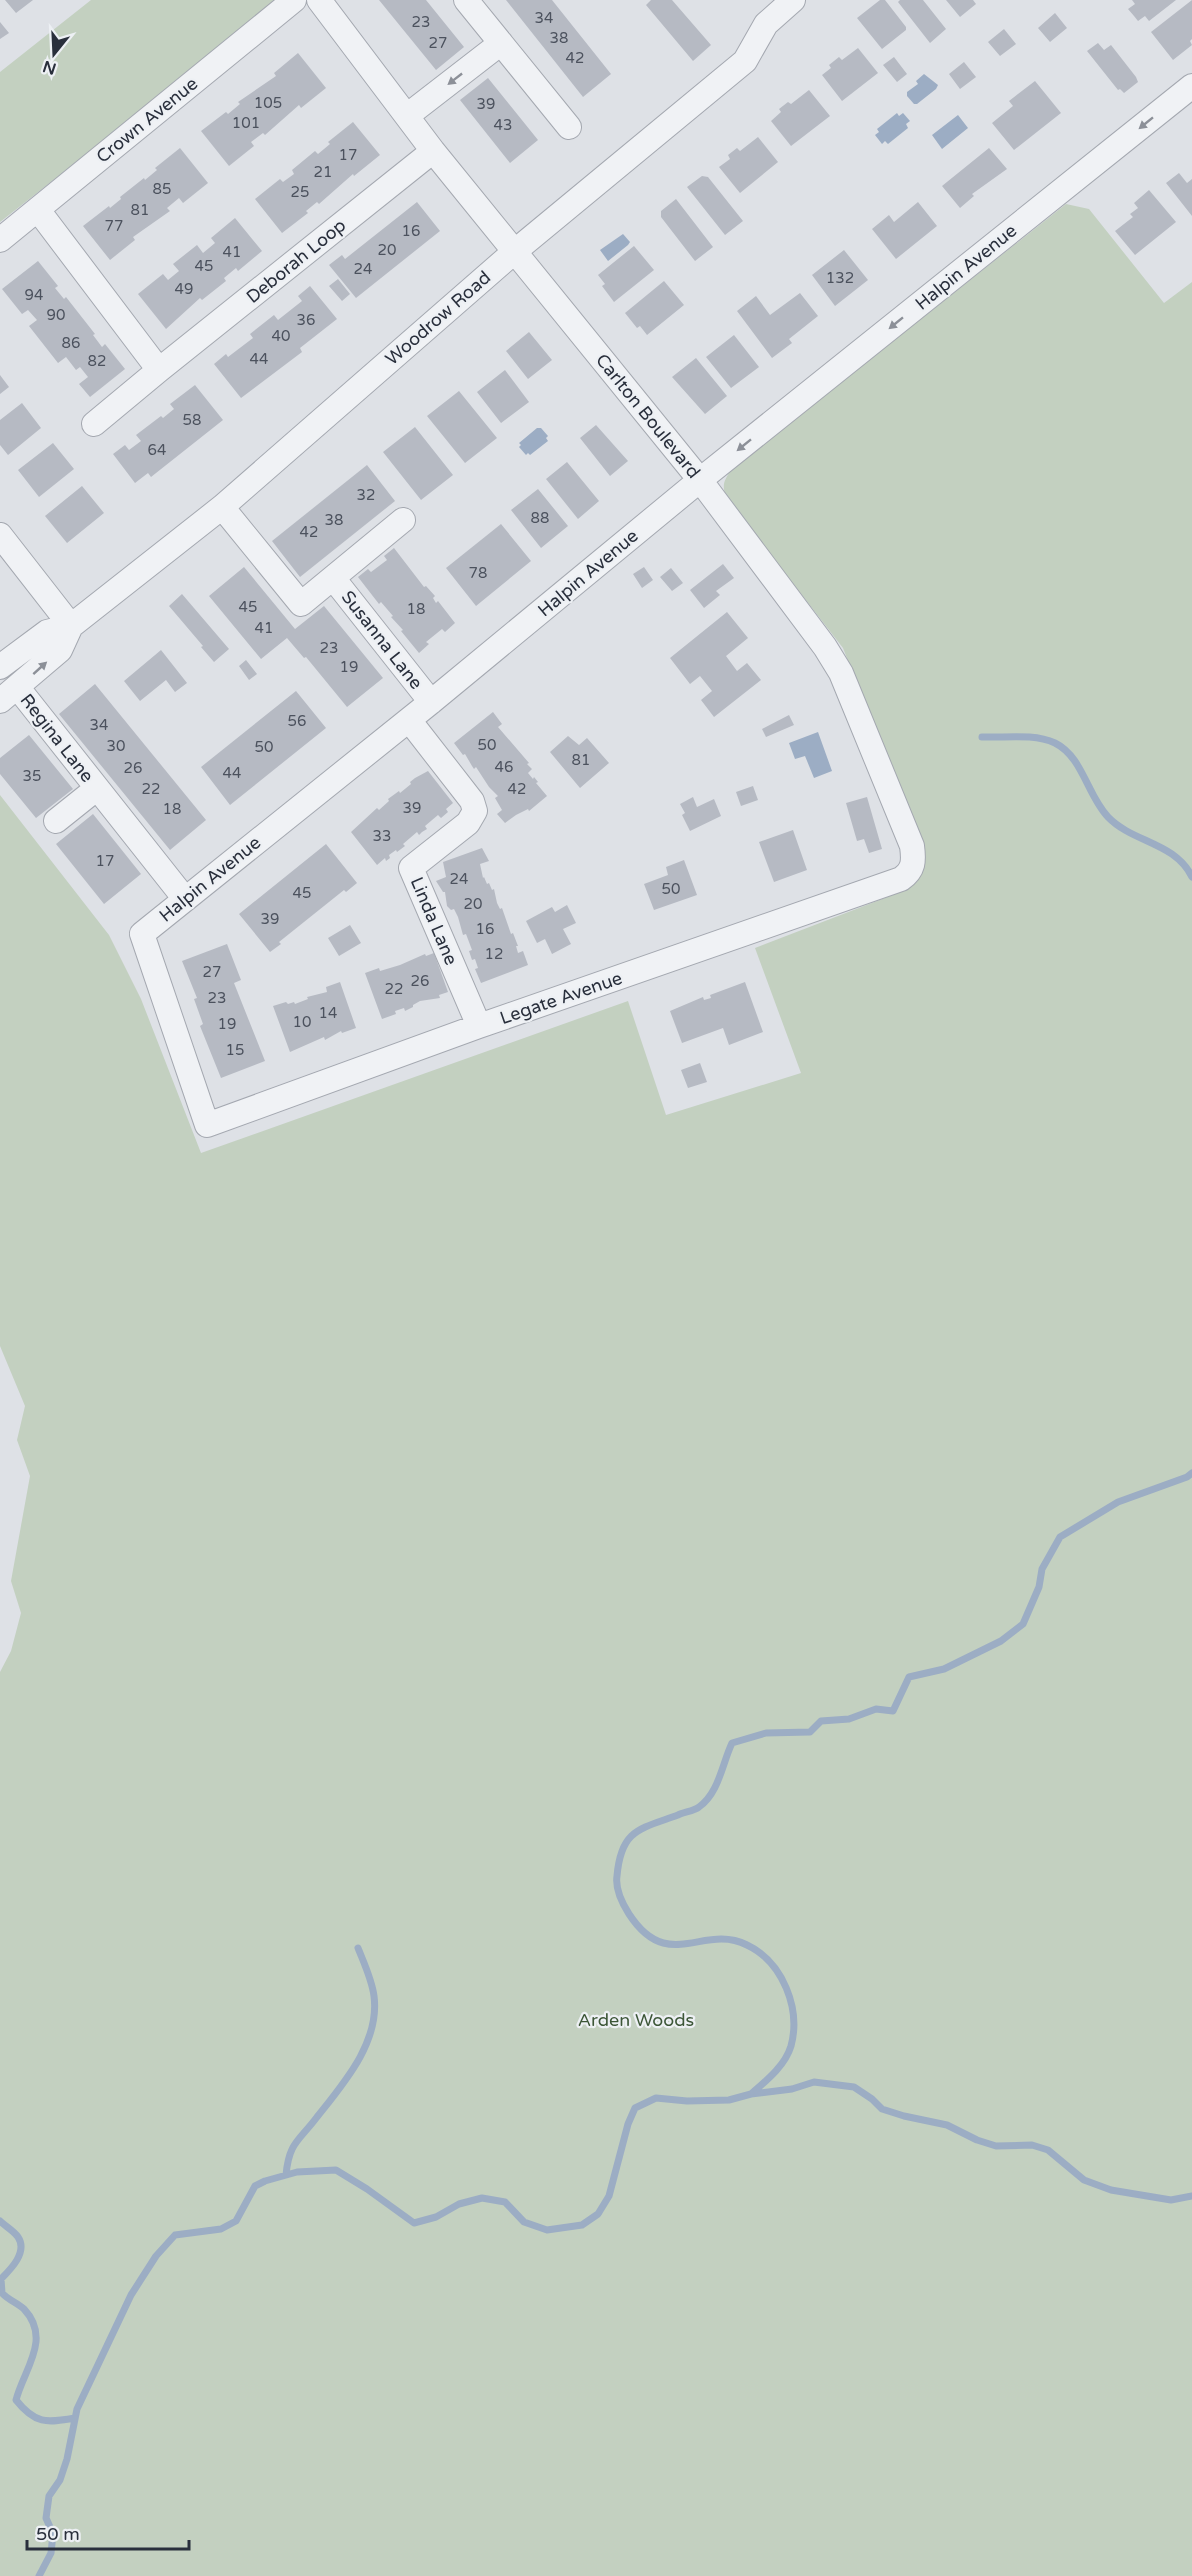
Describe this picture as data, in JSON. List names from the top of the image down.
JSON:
{
  "streets": {
    "street": [
      "Crown Avenue",
      "Deborah Loop",
      "Halpin Avenue",
      "Woodrow Road",
      "Carlton Boulevard",
      "Susanna Lane",
      "Regina Lane",
      "Linda Lane",
      "Legate Avenue"
    ]
  },
  "crossings": [
    ["Deborah Loop", "Carlton Boulevard"],
    ["Halpin Avenue", "Carlton Boulevard"],
    ["Halpin Avenue", "Susanna Lane"],
    ["Halpin Avenue", "Regina Lane"],
    ["Halpin Avenue", "Linda Lane"],
    ["Halpin Avenue", "Legate Avenue"],
    ["Woodrow Road", "Carlton Boulevard"],
    ["Woodrow Road", "Susanna Lane"],
    ["Woodrow Road", "Regina Lane"],
    ["Carlton Boulevard", "Legate Avenue"],
    ["Linda Lane", "Legate Avenue"]
  ],
  "one_way": ["Halpin Avenue"],
  "parks": ["Arden Woods"],
  "house_numbers": [
    "34",
    "23",
    "38",
    "27",
    "42",
    "105",
    "39",
    "101",
    "43",
    "17",
    "21",
    "85",
    "25",
    "81",
    "77",
    "16",
    "20",
    "41",
    "45",
    "24",
    "132",
    "49",
    "94",
    "90",
    "36",
    "40",
    "86",
    "44",
    "82",
    "58",
    "64",
    "32",
    "88",
    "38",
    "42",
    "78",
    "45",
    "18",
    "41",
    "23",
    "19",
    "56",
    "34",
    "50",
    "30",
    "50",
    "81",
    "46",
    "26",
    "44",
    "35",
    "22",
    "42",
    "39",
    "18",
    "33",
    "17",
    "24",
    "50",
    "45",
    "20",
    "39",
    "16",
    "12",
    "27",
    "26",
    "22",
    "23",
    "14",
    "10",
    "19",
    "15"
  ],
  "scale_bar": "50 m",
  "north": "bottom"
}
